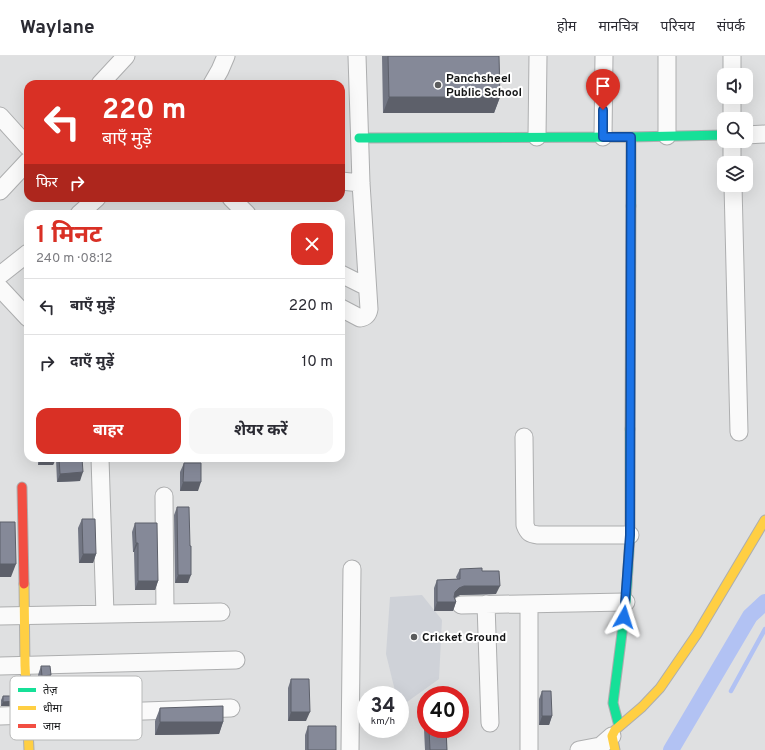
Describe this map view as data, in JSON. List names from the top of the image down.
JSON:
{
  "places": ["Panchsheel Public School", "Cricket Ground"],
  "legend": ["तेज़", "धीमा", "जाम"],
  "page": {
    "header": "Waylane",
    "nav": [
      "होम",
      "मानचित्र",
      "परिचय",
      "संपर्क"
    ],
    "turn": ["220 m", "बाएँ मुड़ें"],
    "then": "फिर",
    "heading": ["1 मिनट", "240 m · 08:12"],
    "list": [
      {
        "name": "बाएँ मुड़ें",
        "value": "220 m"
      },
      {
        "name": "दाएँ मुड़ें",
        "value": "10 m"
      }
    ],
    "buttons": ["बाहर", "शेयर करें"],
    "speed": "34 km/h",
    "limit": "40"
  }
}
